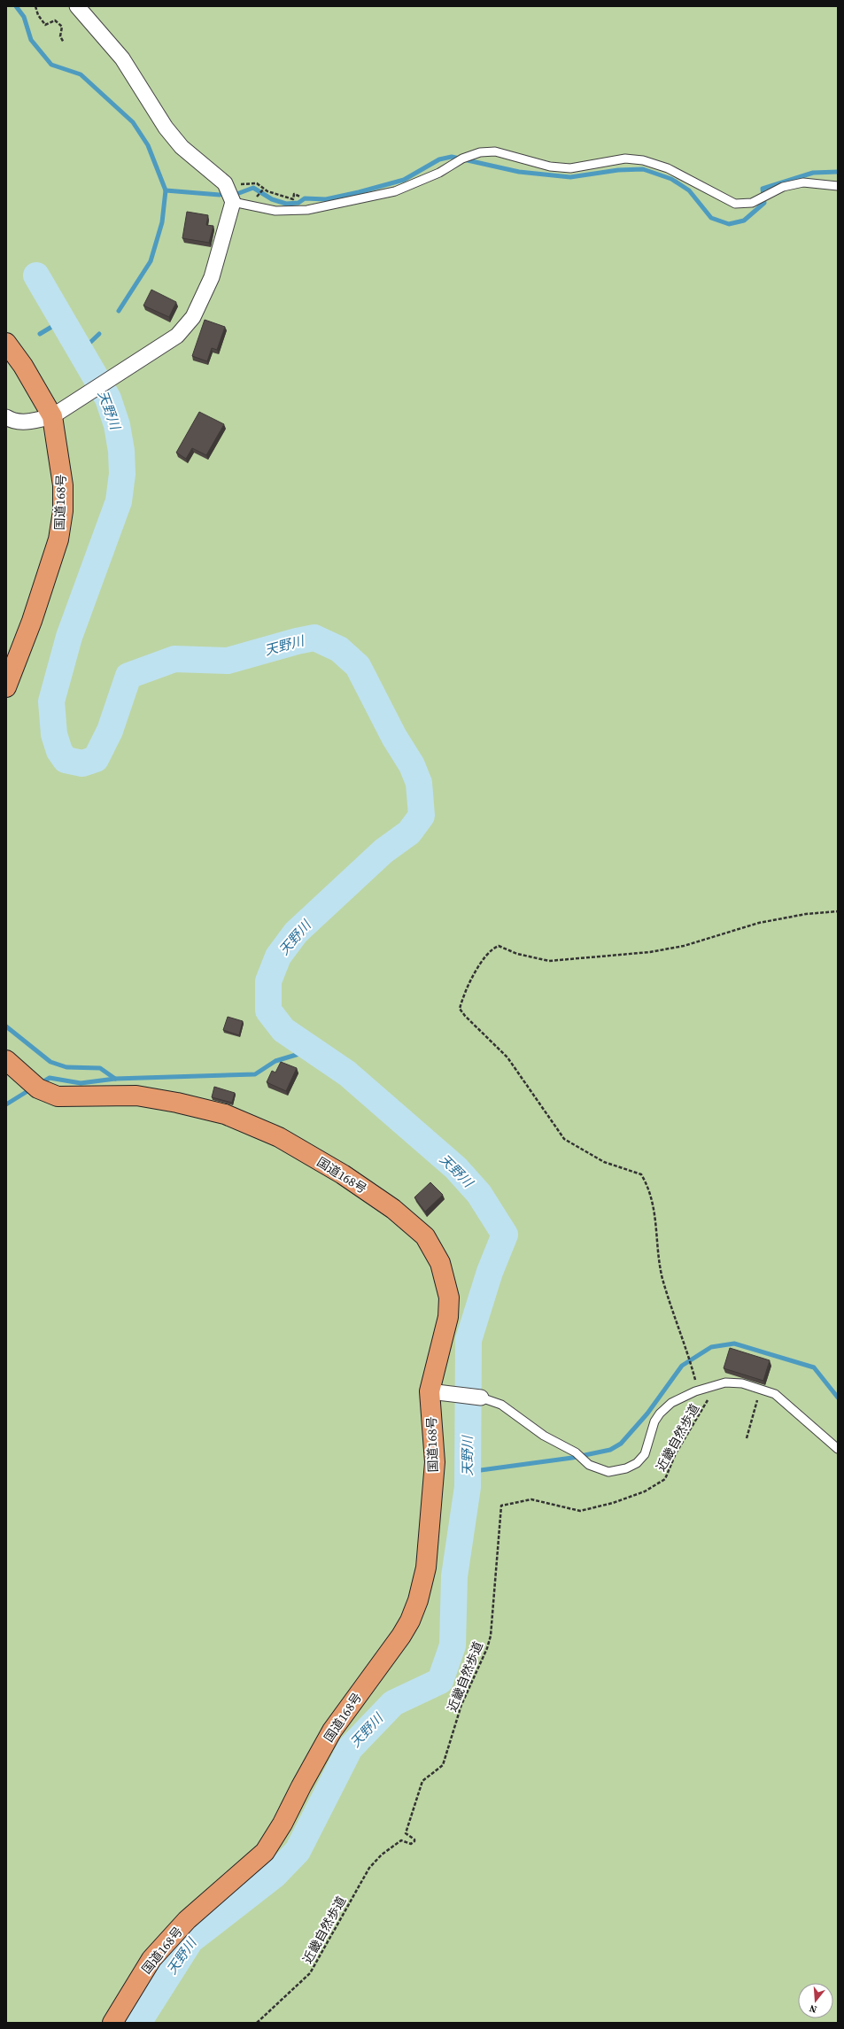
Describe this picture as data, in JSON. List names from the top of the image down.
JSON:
{
  "streets": {
    "highway": ["国道168号"],
    "path": ["近畿自然歩道"]
  },
  "water": ["天野川"],
  "north": "bottom"
}
